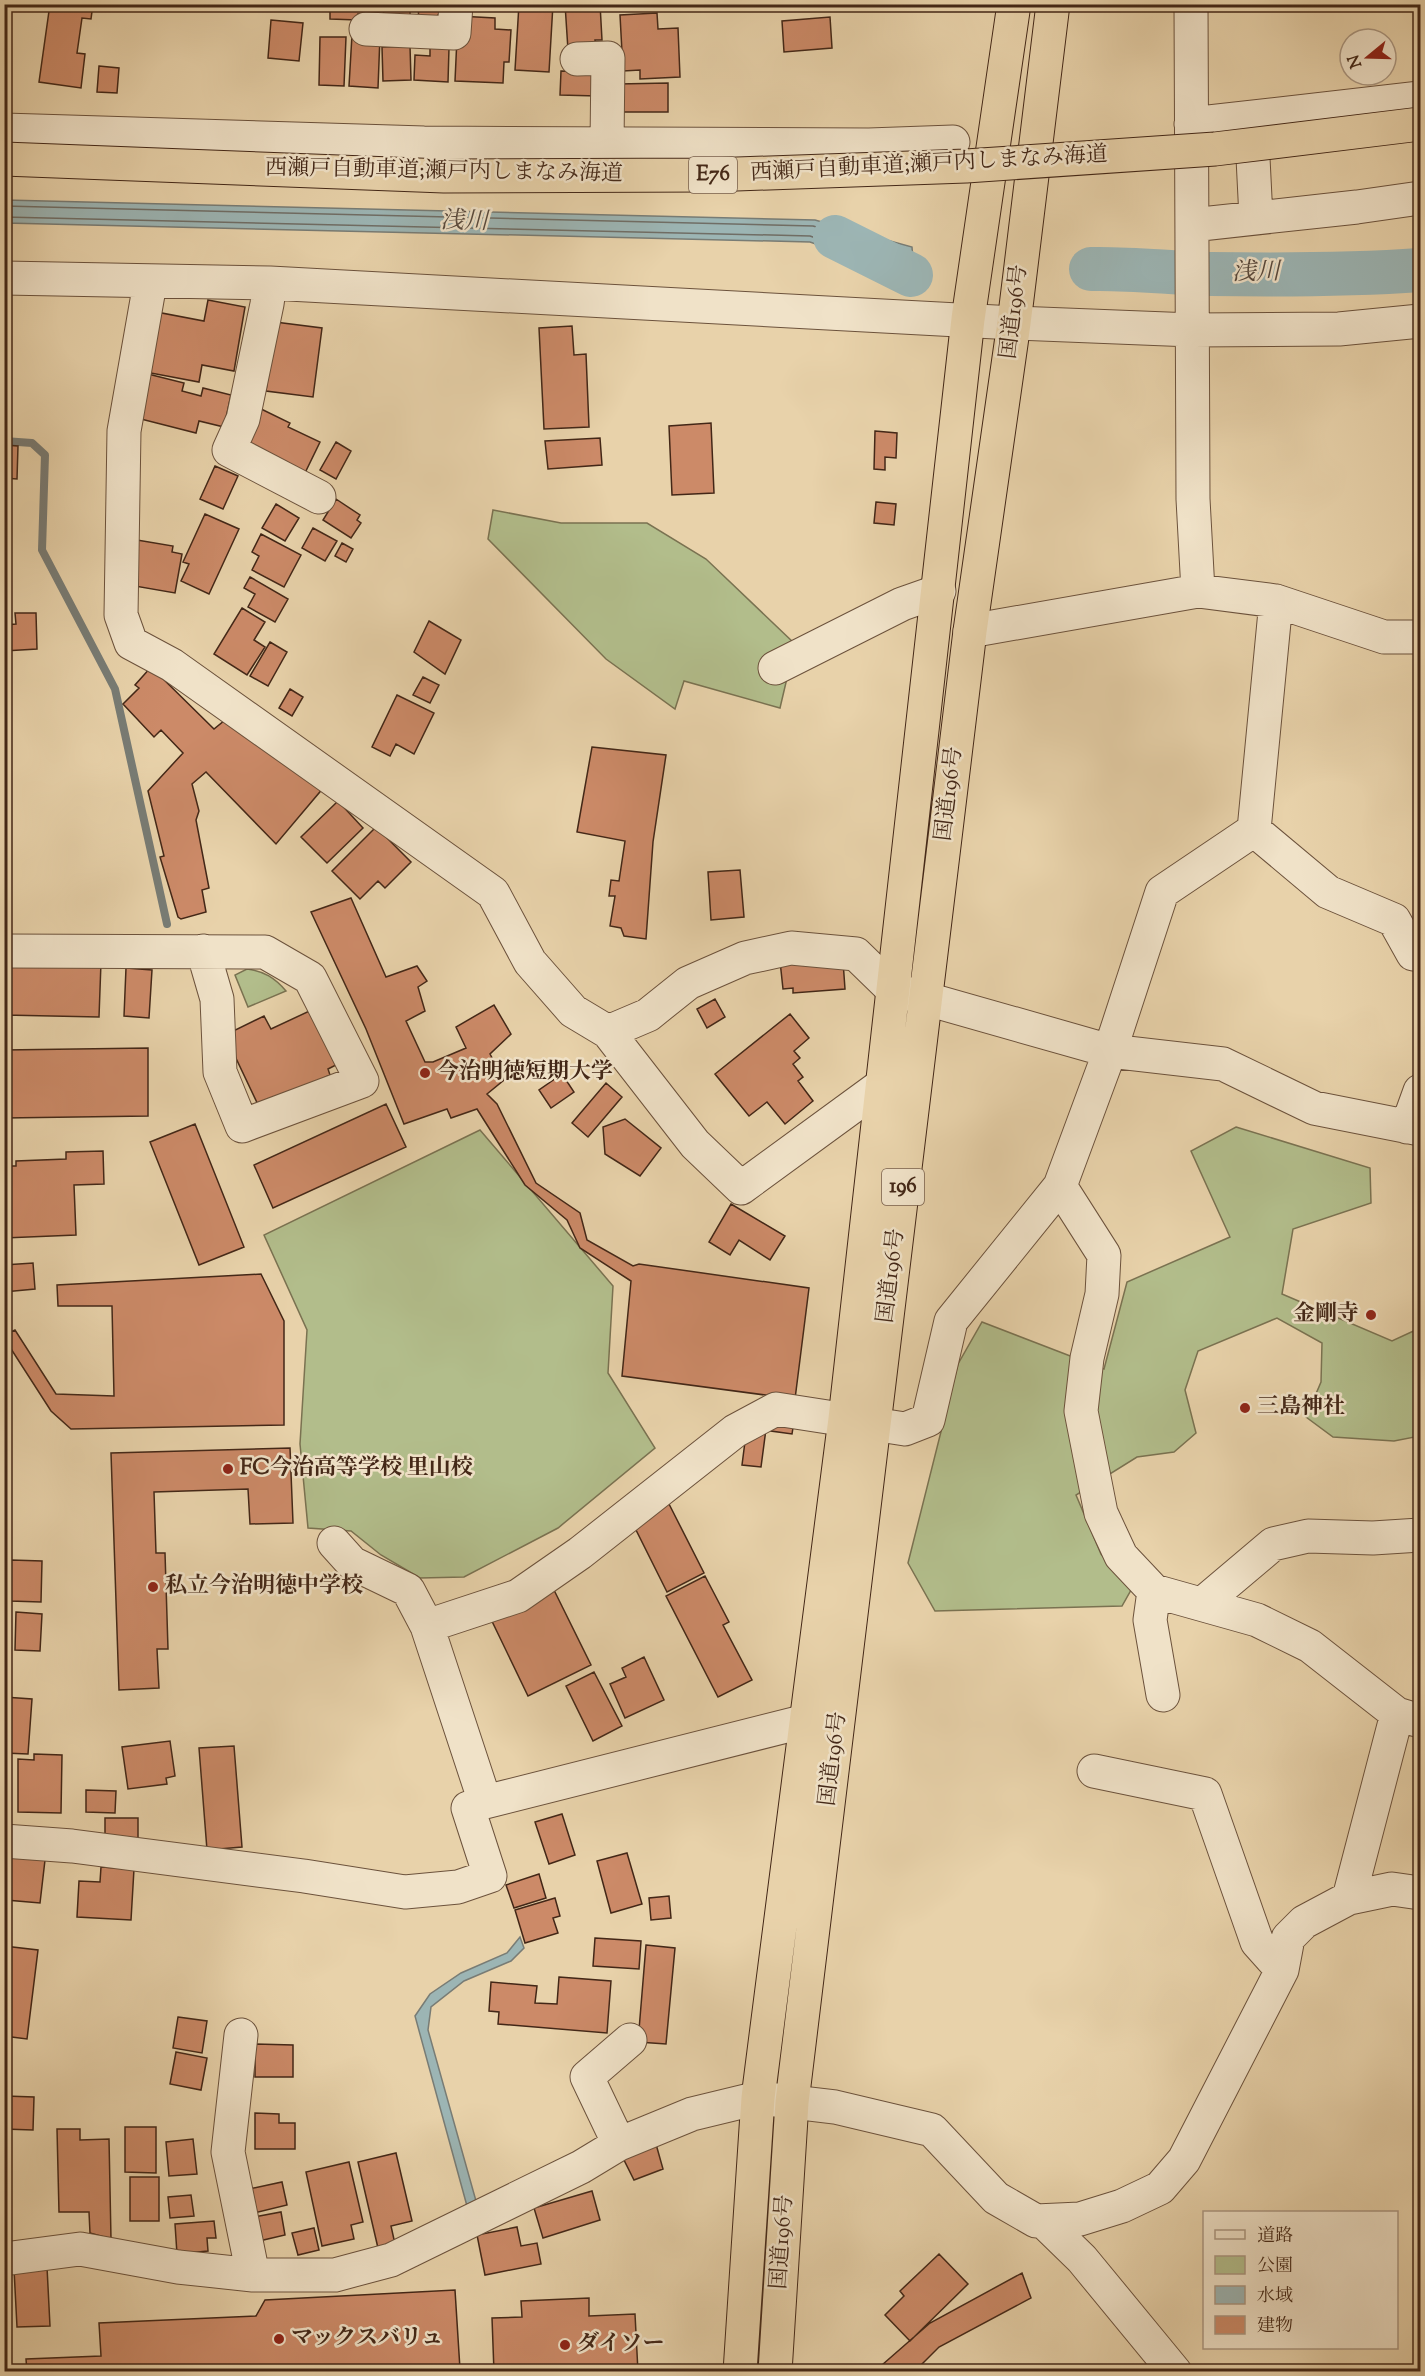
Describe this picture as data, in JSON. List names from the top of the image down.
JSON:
{
  "streets": {
    "highway": [
      "西瀬戸自動車道;瀬戸内しまなみ海道",
      "E76",
      "国道196号",
      "196"
    ]
  },
  "water": ["浅川"],
  "places": [
    "今治明徳短期大学",
    "金剛寺",
    "三島神社",
    "FC今治高等学校 里山校",
    "私立今治明徳中学校",
    "マックスバリュ",
    "ダイソー"
  ],
  "legend": [
    "道路",
    "公園",
    "水域",
    "建物"
  ],
  "north": "left"
}
